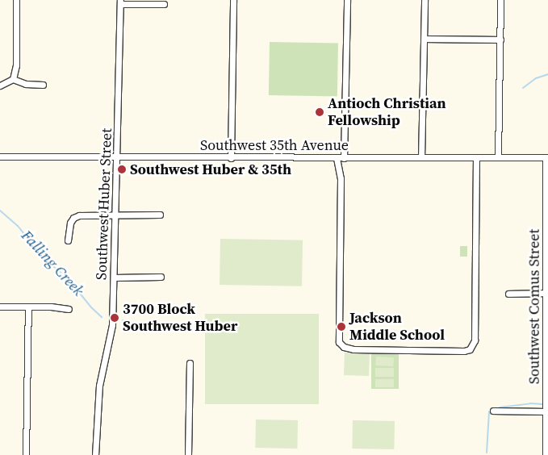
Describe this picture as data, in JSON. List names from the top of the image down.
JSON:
{
  "streets": {
    "street": ["Southwest 35th Avenue", "Southwest Huber Street", "Southwest Comus Street"]
  },
  "crossings": [
    ["Southwest 35th Avenue", "Southwest Huber Street"],
    ["Southwest 35th Avenue", "Southwest Comus Street"]
  ],
  "water": ["Falling Creek"],
  "places": [
    "Antioch Christian Fellowship",
    "Southwest Huber & 35th",
    "3700 Block Southwest Huber",
    "Jackson Middle School"
  ]
}
